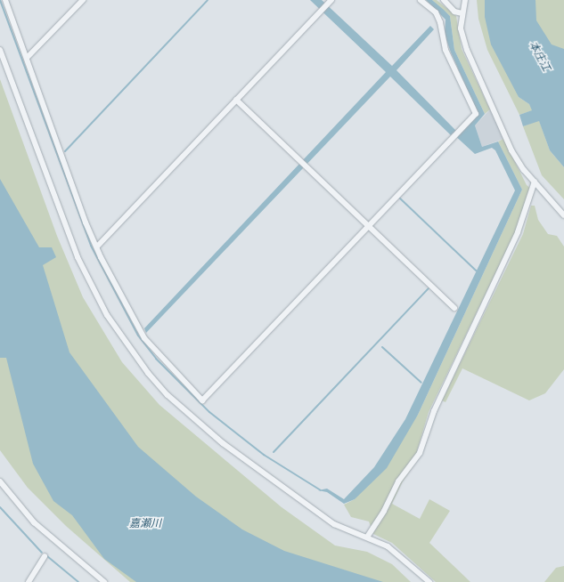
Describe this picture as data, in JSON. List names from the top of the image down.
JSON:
{
  "water": ["本庄江", "嘉瀬川"]
}
